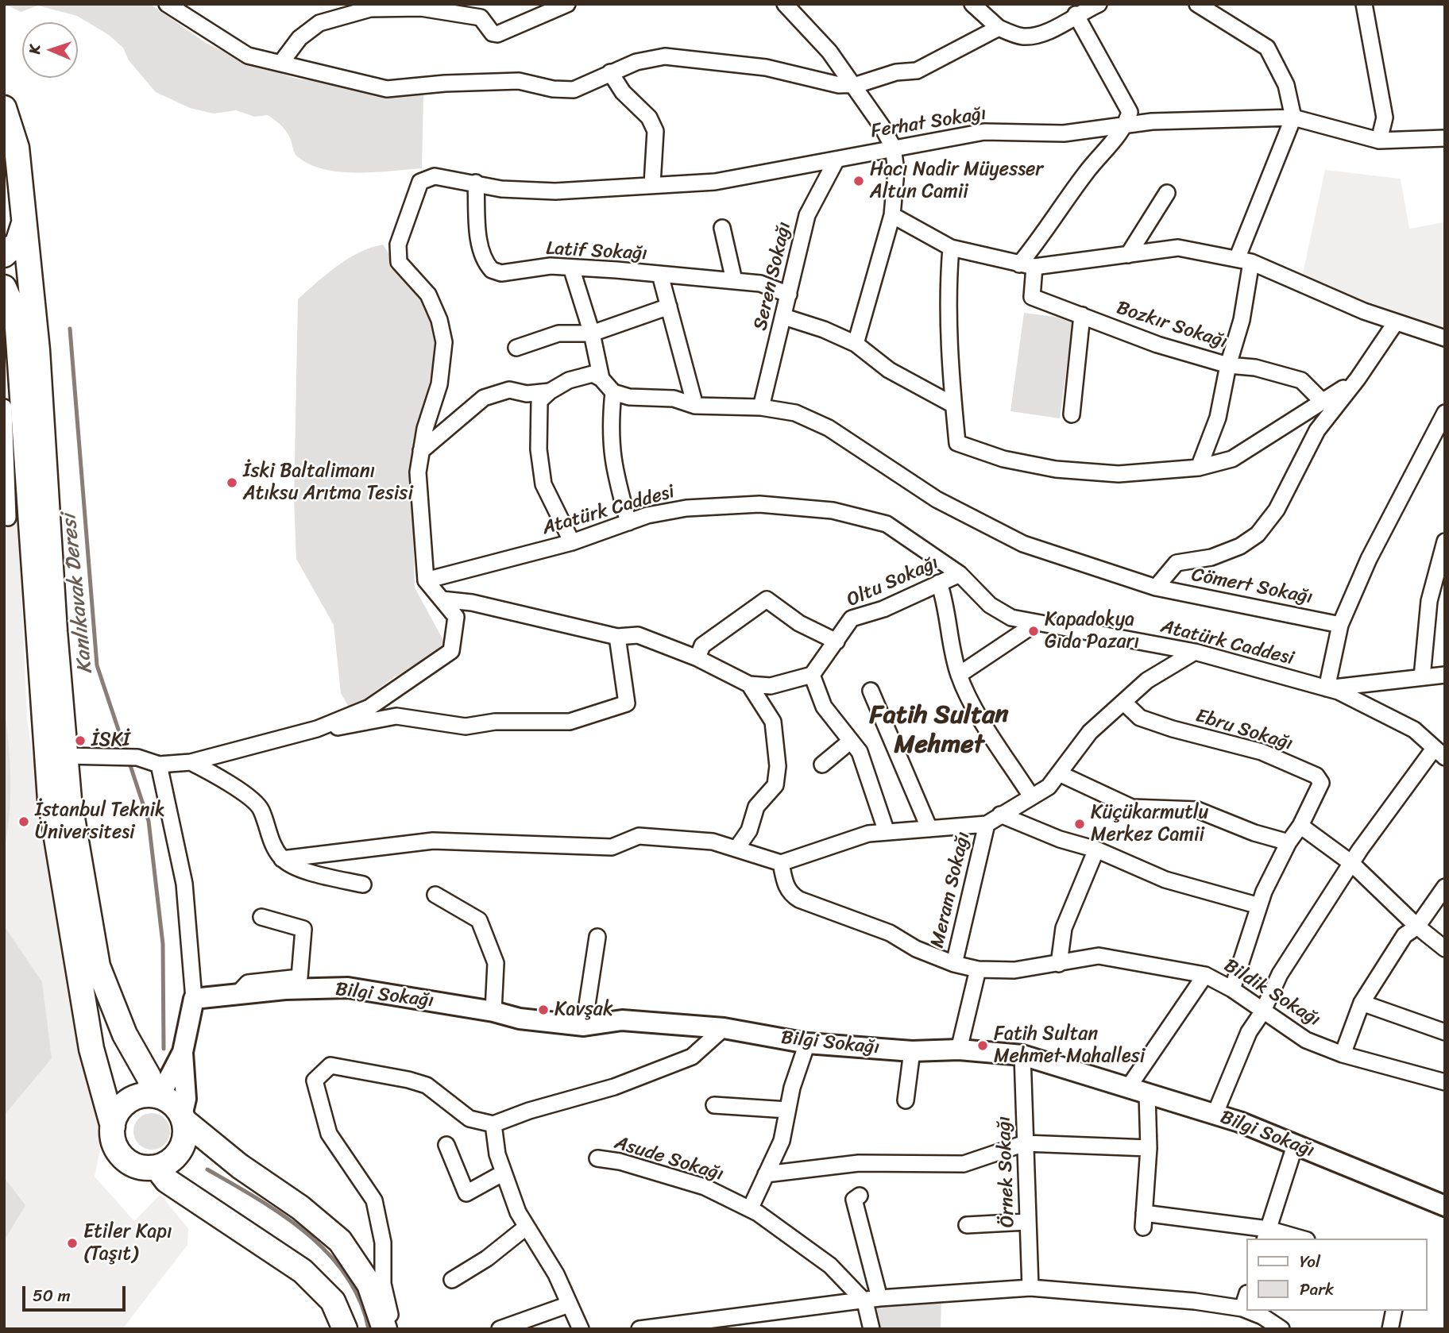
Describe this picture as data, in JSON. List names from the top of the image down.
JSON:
{
  "streets": {
    "street": [
      "Ferhat Sokağı",
      "Latif Sokağı",
      "Seren Sokağı",
      "Bozkır Sokağı",
      "Atatürk Caddesi",
      "Oltu Sokağı",
      "Cömert Sokağı",
      "Ebru Sokağı",
      "Meram Sokağı",
      "Bildik Sokağı",
      "Bilgi Sokağı",
      "Asude Sokağı",
      "Örnek Sokağı"
    ]
  },
  "crossings": [
    ["Ferhat Sokağı", "Latif Sokağı"],
    ["Ferhat Sokağı", "Seren Sokağı"],
    ["Latif Sokağı", "Seren Sokağı"],
    ["Seren Sokağı", "Cömert Sokağı"],
    ["Atatürk Caddesi", "Oltu Sokağı"],
    ["Ebru Sokağı", "Bildik Sokağı"],
    ["Meram Sokağı", "Bildik Sokağı"],
    ["Bilgi Sokağı", "Örnek Sokağı"]
  ],
  "districts": ["Fatih Sultan Mehmet"],
  "water": ["Kanlıkavak Deresi"],
  "places": [
    "Hacı Nadir Müyesser Altun Camii",
    "İski Baltalimanı Atıksu Arıtma Tesisi",
    "Kapadokya Gıda Pazarı",
    "İSKİ",
    "İstanbul Teknik Üniversitesi",
    "Küçükarmutlu Merkez Camii",
    "Kavşak",
    "Fatih Sultan Mehmet Mahallesi",
    "Etiler Kapı (Taşıt)"
  ],
  "legend": ["Yol", "Park"],
  "scale_bar": "50 m",
  "north": "left"
}
